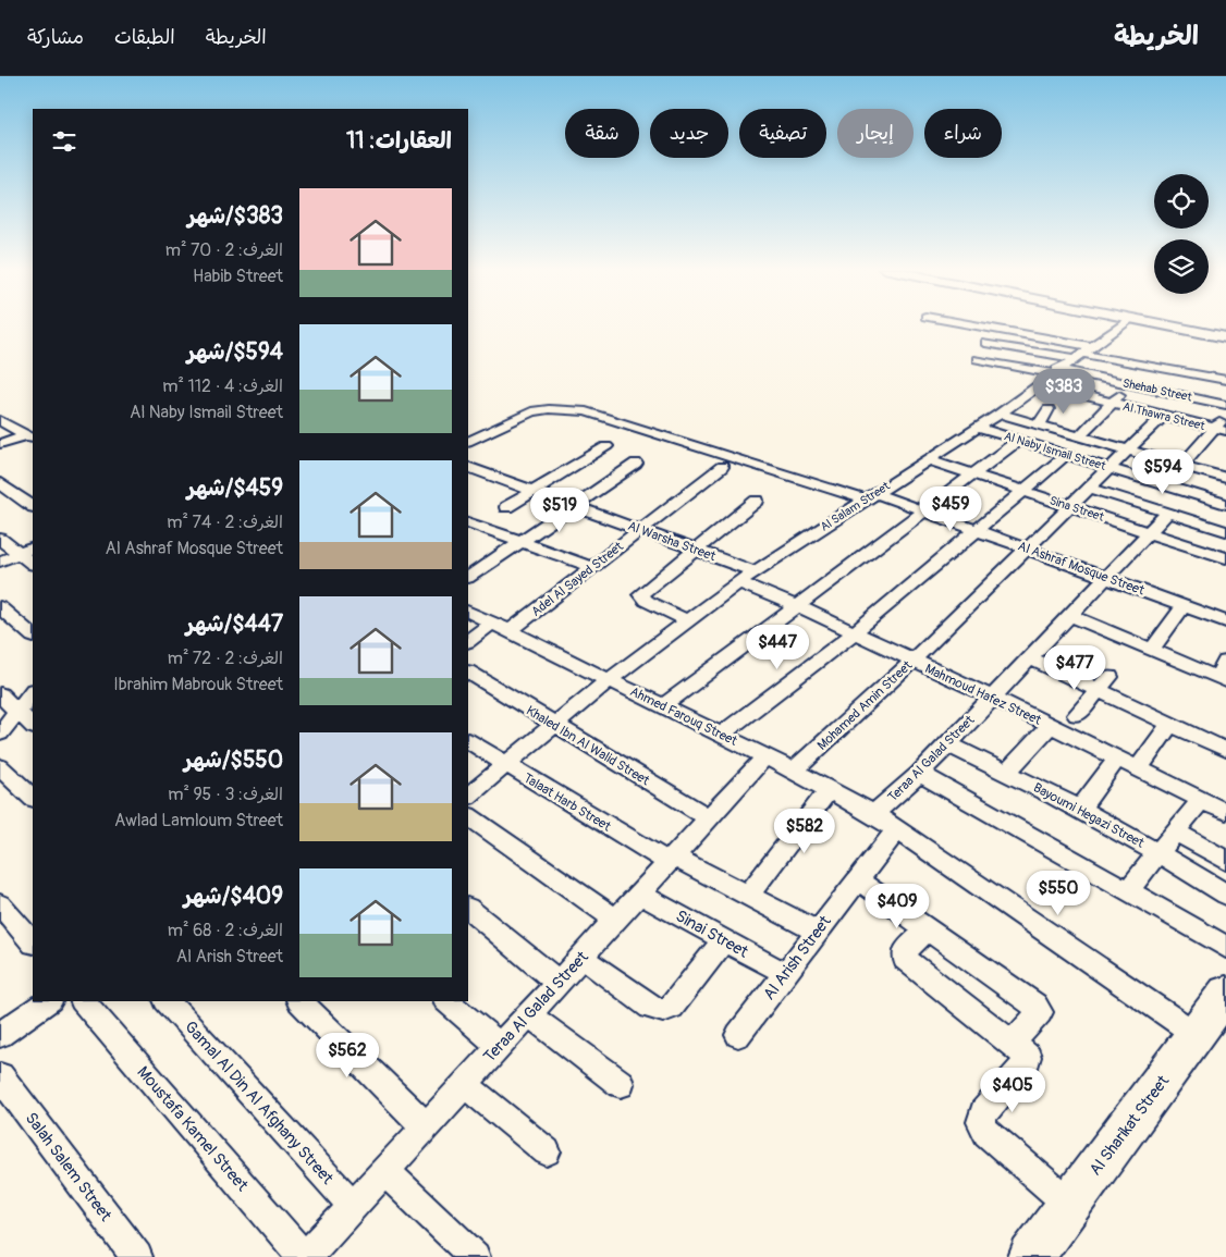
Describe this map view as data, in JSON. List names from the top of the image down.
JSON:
{
  "streets": {
    "main road": ["Al Sharikat Street"],
    "street": [
      "Shehab Street",
      "Al Thawra Street",
      "Al Naby Ismail Street",
      "Al Salam Street",
      "Sina Street",
      "Al Warsha Street",
      "Al Ashraf Mosque Street",
      "Adel Al Sayed Street",
      "Mahmoud Hafez Street",
      "Mohamed Amin Street",
      "Ahmed Farouq Street",
      "Khaled Ibn Al Walid Street",
      "Teraa Al Galad Street",
      "Talaat Harb Street",
      "Bayoumi Hegazi Street",
      "Sinai Street",
      "Al Arish Street",
      "Gamal Al Din Al Afghany Street",
      "Moustafa Kamel Street",
      "Salah Salem Street"
    ]
  },
  "crossings": [
    ["Shehab Street", "Al Salam Street"],
    ["Al Thawra Street", "Al Salam Street"],
    ["Al Thawra Street", "Mohamed Amin Street"],
    ["Al Naby Ismail Street", "Al Salam Street"],
    ["Al Naby Ismail Street", "Mohamed Amin Street"],
    ["Al Salam Street", "Sina Street"],
    ["Al Salam Street", "Al Warsha Street"],
    ["Al Salam Street", "Al Ashraf Mosque Street"],
    ["Al Salam Street", "Mahmoud Hafez Street"],
    ["Al Salam Street", "Ahmed Farouq Street"],
    ["Al Salam Street", "Khaled Ibn Al Walid Street"],
    ["Al Salam Street", "Talaat Harb Street"],
    ["Sina Street", "Mohamed Amin Street"],
    ["Sina Street", "Teraa Al Galad Street"],
    ["Al Warsha Street", "Adel Al Sayed Street"],
    ["Al Ashraf Mosque Street", "Mohamed Amin Street"],
    ["Al Ashraf Mosque Street", "Teraa Al Galad Street"],
    ["Adel Al Sayed Street", "Ahmed Farouq Street"],
    ["Mahmoud Hafez Street", "Mohamed Amin Street"],
    ["Mahmoud Hafez Street", "Teraa Al Galad Street"],
    ["Mohamed Amin Street", "Ahmed Farouq Street"],
    ["Ahmed Farouq Street", "Teraa Al Galad Street"],
    ["Ahmed Farouq Street", "Al Arish Street"],
    ["Khaled Ibn Al Walid Street", "Teraa Al Galad Street"],
    ["Teraa Al Galad Street", "Talaat Harb Street"],
    ["Teraa Al Galad Street", "Bayoumi Hegazi Street"],
    ["Teraa Al Galad Street", "Sinai Street"],
    ["Teraa Al Galad Street", "Gamal Al Din Al Afghany Street"],
    ["Teraa Al Galad Street", "Moustafa Kamel Street"],
    ["Talaat Harb Street", "Al Arish Street"],
    ["Sinai Street", "Al Arish Street"]
  ],
  "page": {
    "header": "الخريطة",
    "nav": ["الخريطة", "الطبقات", "مشاركة"],
    "chip": [
      "شراء",
      "إيجار",
      "تصفية",
      "جديد",
      "شقة"
    ],
    "heading": "العقارات: 11",
    "list": [
      {
        "name": "$383/شهر",
        "note": "الغرف: 2 · 70 m² · Habib Street"
      },
      {
        "name": "$594/شهر",
        "note": "الغرف: 4 · 112 m² · Al Naby Ismail Street"
      },
      {
        "name": "$459/شهر",
        "note": "الغرف: 2 · 74 m² · Al Ashraf Mosque Street"
      },
      {
        "name": "$447/شهر",
        "note": "الغرف: 2 · 72 m² · Ibrahim Mabrouk Street"
      },
      {
        "name": "$550/شهر",
        "note": "الغرف: 3 · 95 m² · Awlad Lamloum Street"
      },
      {
        "name": "$409/شهر",
        "note": "الغرف: 2 · 68 m² · Al Arish Street"
      }
    ],
    "price": [
      "$383",
      "$594",
      "$459",
      "$519",
      "$447",
      "$477",
      "$582",
      "$550",
      "$409",
      "$562",
      "$405"
    ]
  }
}
